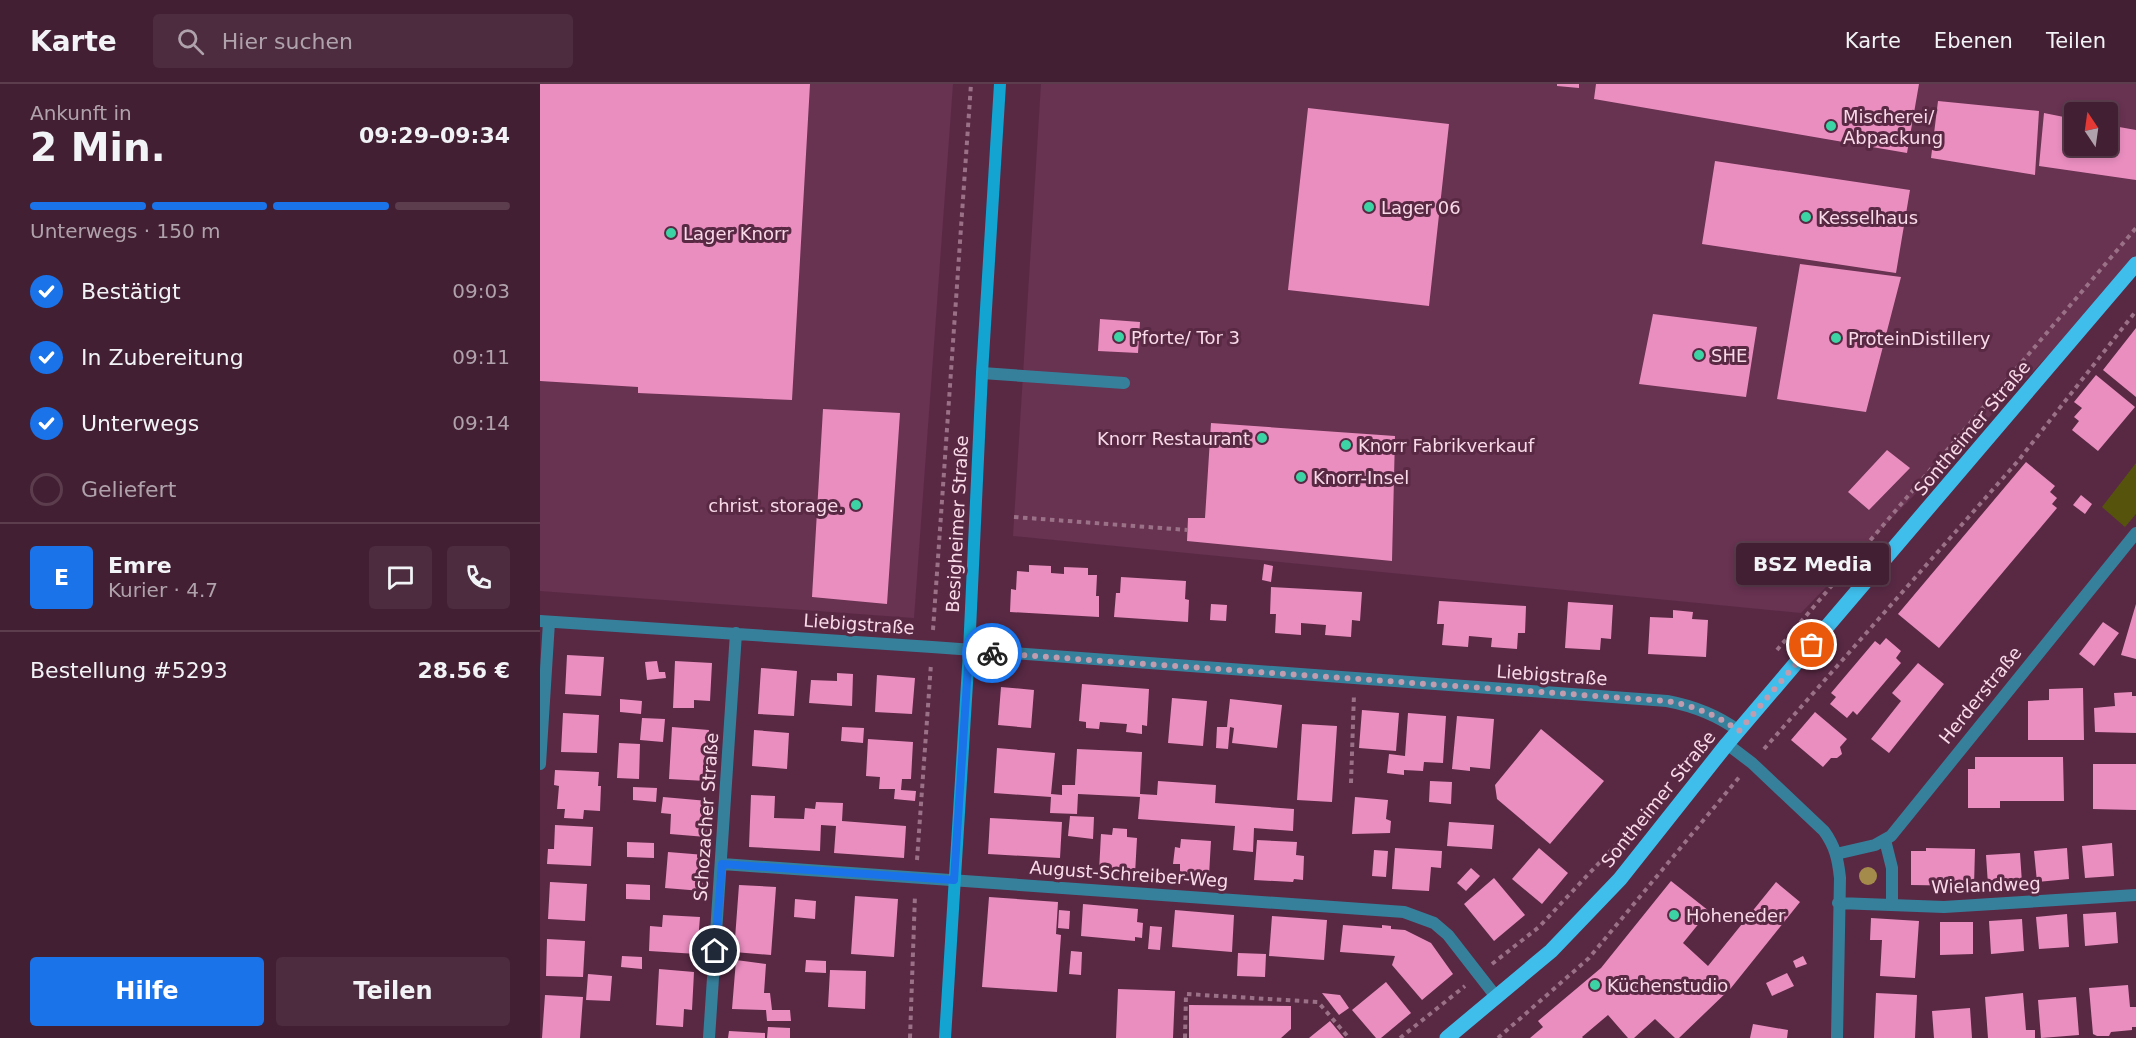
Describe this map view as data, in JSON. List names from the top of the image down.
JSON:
{
  "streets": {
    "main road": ["Sontheimer Straße"],
    "street": [
      "Besigheimer Straße",
      "Liebigstraße",
      "Herderstraße",
      "Schozacher Straße",
      "August-Schreiber-Weg",
      "Wielandweg"
    ]
  },
  "crossings": [
    ["Sontheimer Straße", "Liebigstraße"],
    ["Sontheimer Straße", "August-Schreiber-Weg"],
    ["Besigheimer Straße", "Liebigstraße"],
    ["Besigheimer Straße", "August-Schreiber-Weg"],
    ["Liebigstraße", "Schozacher Straße"],
    ["Schozacher Straße", "August-Schreiber-Weg"]
  ],
  "places": [
    "Mischerei/ Abpackung",
    "Lager 06",
    "Kesselhaus",
    "Lager Knorr",
    "Pforte/ Tor 3",
    "ProteinDistillery",
    "SHE",
    "Knorr Restaurant",
    "Knorr Fabrikverkauf",
    "Knorr-Insel",
    "christ. storage.",
    "BSZ Media",
    "Hoheneder",
    "Küchenstudio"
  ],
  "north": "top",
  "page": {
    "header": "Karte",
    "search": "Hier suchen",
    "nav": ["Karte", "Ebenen", "Teilen"],
    "heading": ["2 Min.", "Ankunft in", "09:29–09:34"],
    "panel": [
      "Emre",
      "Kurier · 4.7",
      "Bestellung #5293",
      "28.56 €"
    ],
    "bar": "Unterwegs · 150 m",
    "list": [
      ["Bestätigt", "09:03"],
      ["In Zubereitung", "09:11"],
      ["Unterwegs", "09:14"],
      "Geliefert"
    ],
    "bubble": "BSZ Media",
    "round": "E",
    "buttons": ["Hilfe", "Teilen"]
  }
}
